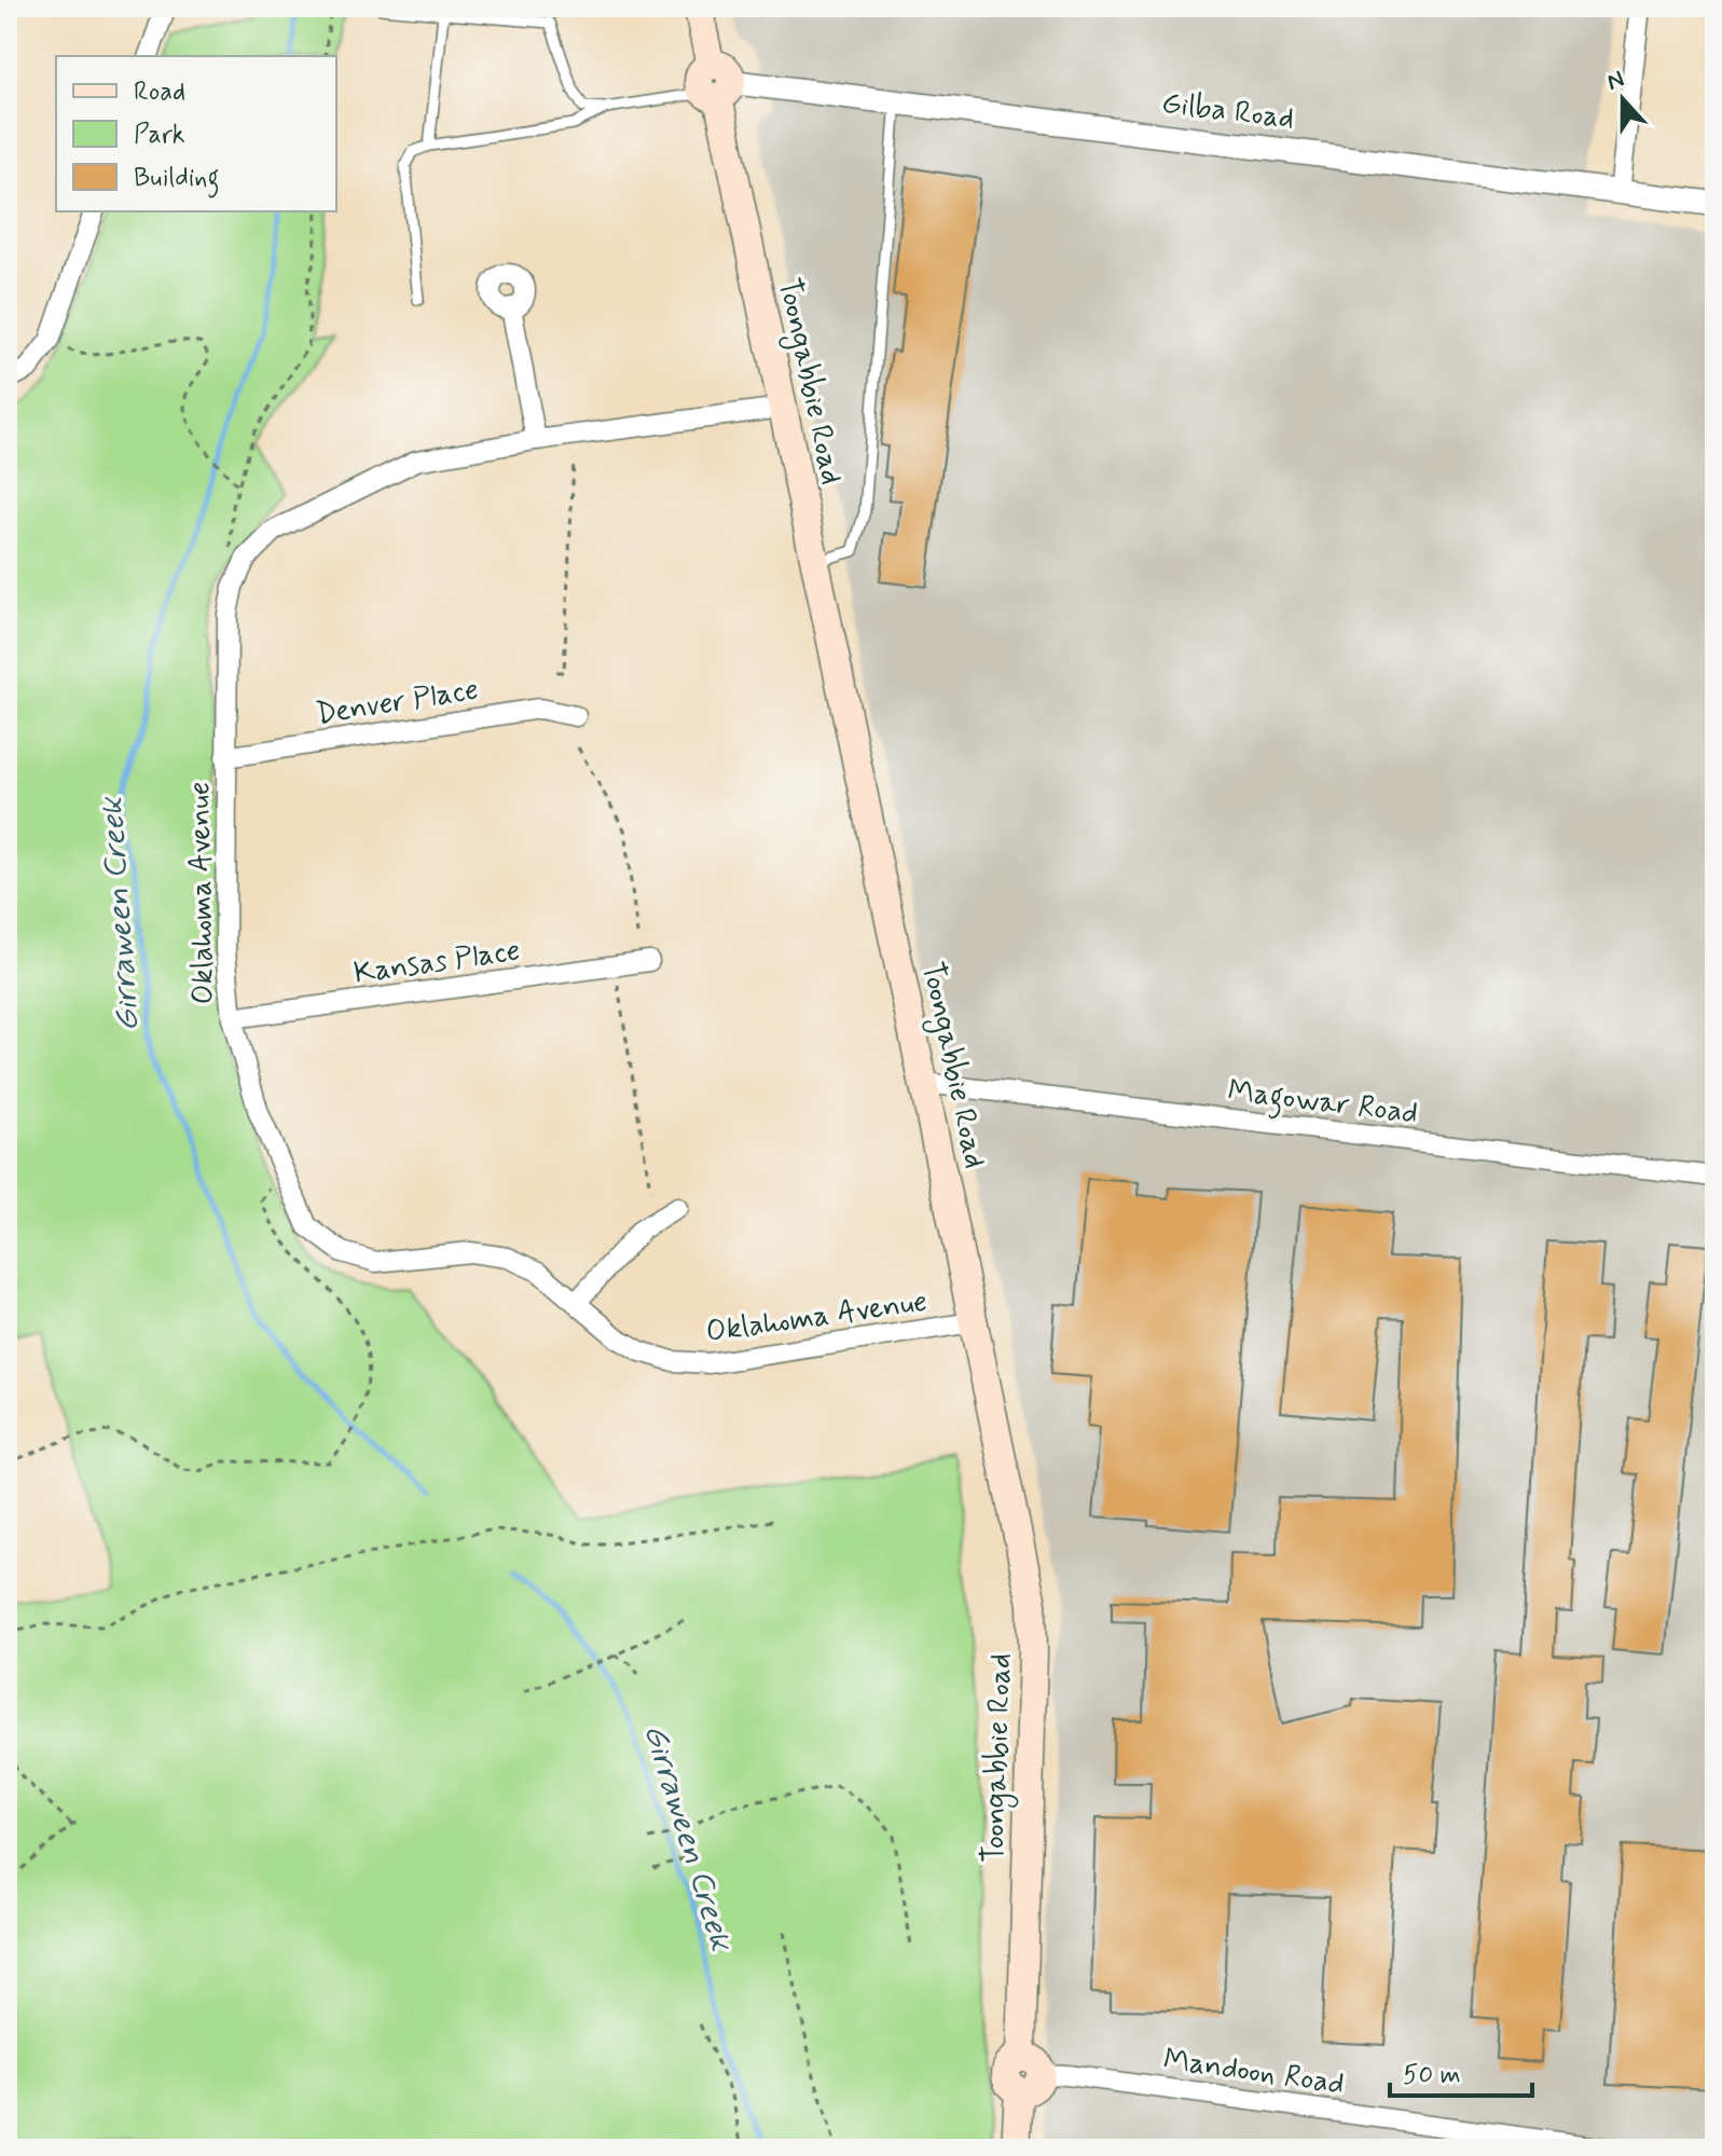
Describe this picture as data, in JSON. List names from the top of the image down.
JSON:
{
  "streets": {
    "main road": ["Toongabbie Road"],
    "street": [
      "Gilba Road",
      "Denver Place",
      "Oklahoma Avenue",
      "Kansas Place",
      "Magowar Road",
      "Mandoon Road"
    ]
  },
  "crossings": [
    ["Gilba Road", "Toongabbie Road"],
    ["Toongabbie Road", "Oklahoma Avenue"],
    ["Toongabbie Road", "Magowar Road"],
    ["Toongabbie Road", "Mandoon Road"],
    ["Denver Place", "Oklahoma Avenue"],
    ["Oklahoma Avenue", "Kansas Place"]
  ],
  "water": ["Girraween Creek"],
  "legend": ["Road", "Park", "Building"],
  "scale_bar": "50 m",
  "north": "top"
}
